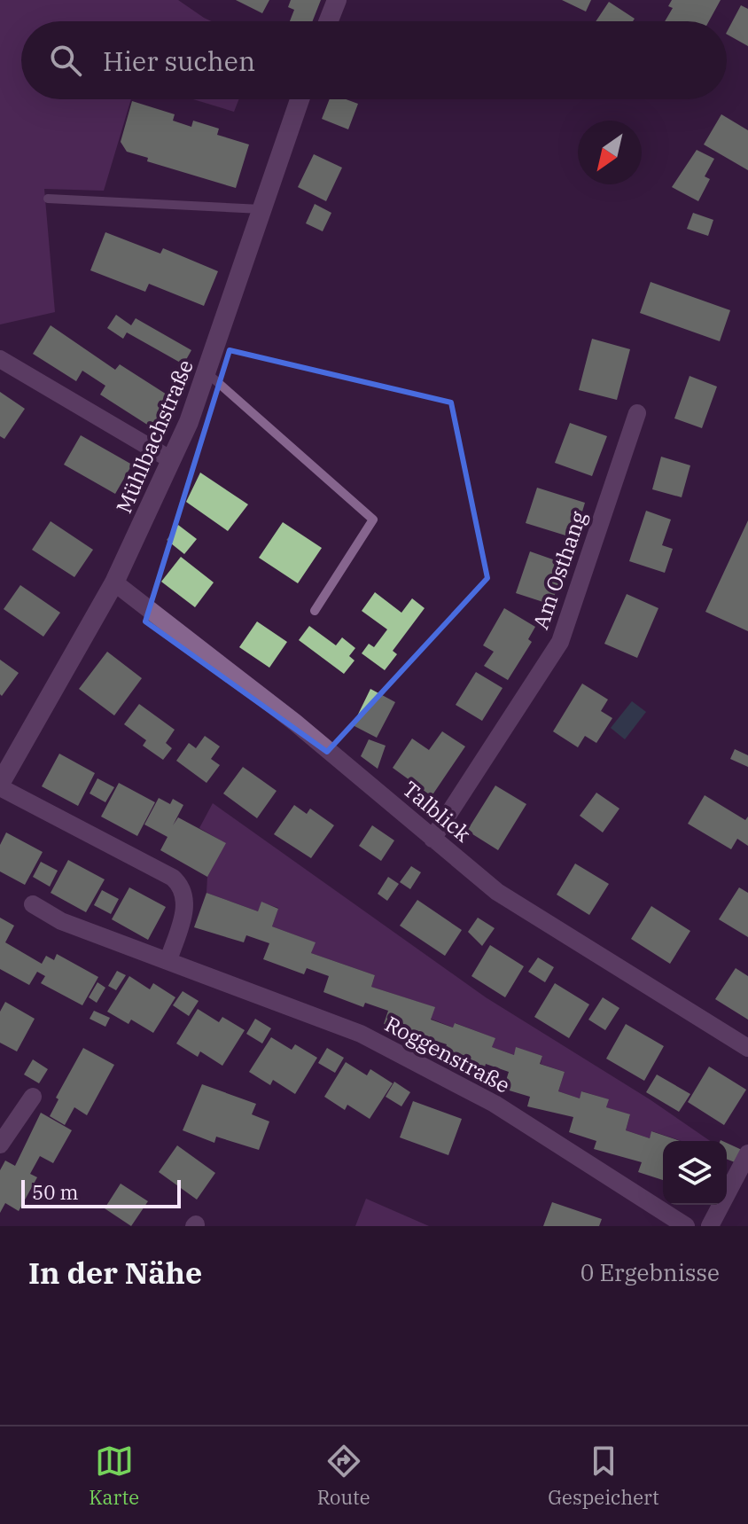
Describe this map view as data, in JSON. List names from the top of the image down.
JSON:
{
  "streets": {
    "street": [
      "Mühlbachstraße",
      "Am Osthang",
      "Talblick",
      "Roggenstraße"
    ]
  },
  "crossings": [
    ["Mühlbachstraße", "Talblick"],
    ["Am Osthang", "Talblick"]
  ],
  "scale_bar": "50 m",
  "north": "bottom left",
  "page": {
    "search": "Hier suchen",
    "scale": "50 m",
    "heading": ["In der Nähe", "0 Ergebnisse"],
    "nav": ["Karte", "Route", "Gespeichert"]
  }
}
